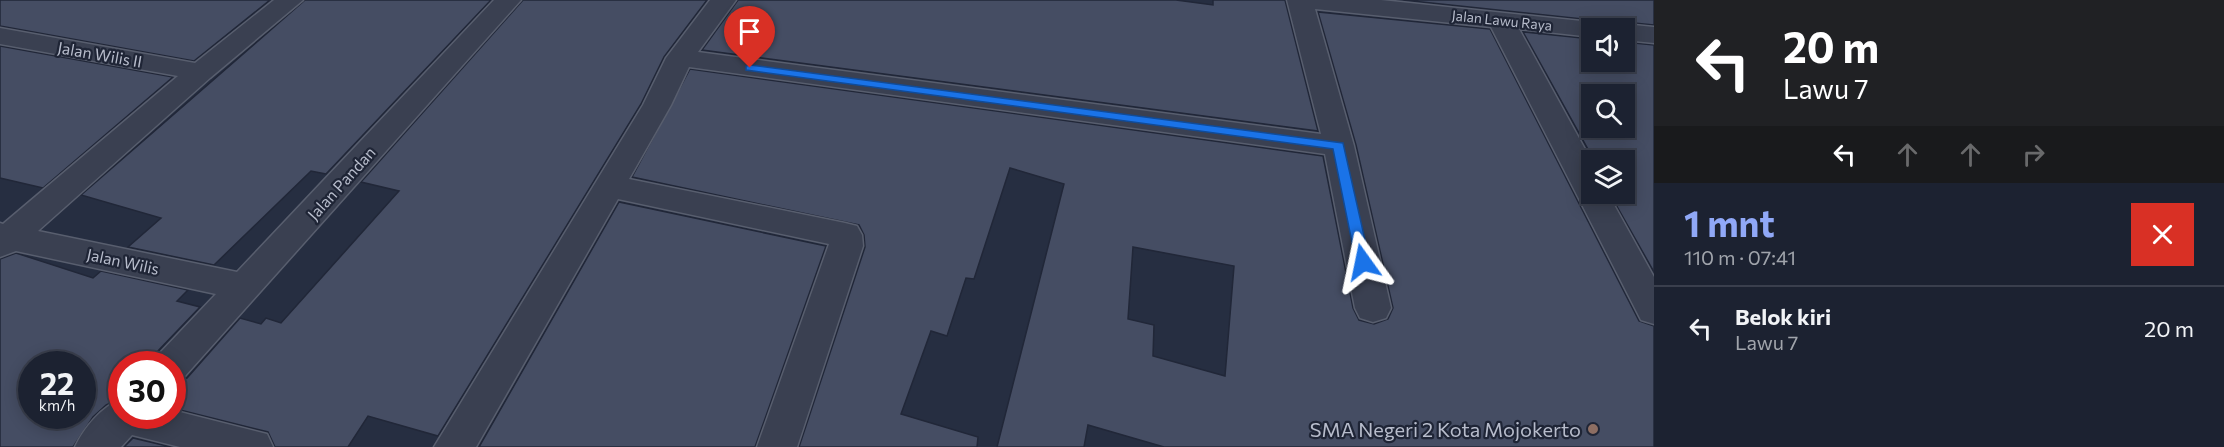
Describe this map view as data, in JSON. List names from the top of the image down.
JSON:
{
  "streets": {
    "street": [
      "Jalan Lawu Raya",
      "Jalan Wilis II",
      "Jalan Pandan",
      "Jalan Wilis"
    ]
  },
  "crossings": [
    ["Jalan Pandan", "Jalan Wilis"]
  ],
  "places": ["SMA Negeri 2 Kota Mojokerto"],
  "page": {
    "turn": ["20 m", "Lawu 7"],
    "heading": ["1 mnt", "110 m · 07:41"],
    "list": [
      {
        "name": "Belok kiri",
        "note": "Lawu 7",
        "value": "20 m"
      }
    ],
    "speed": "22 km/h",
    "limit": "30"
  }
}
